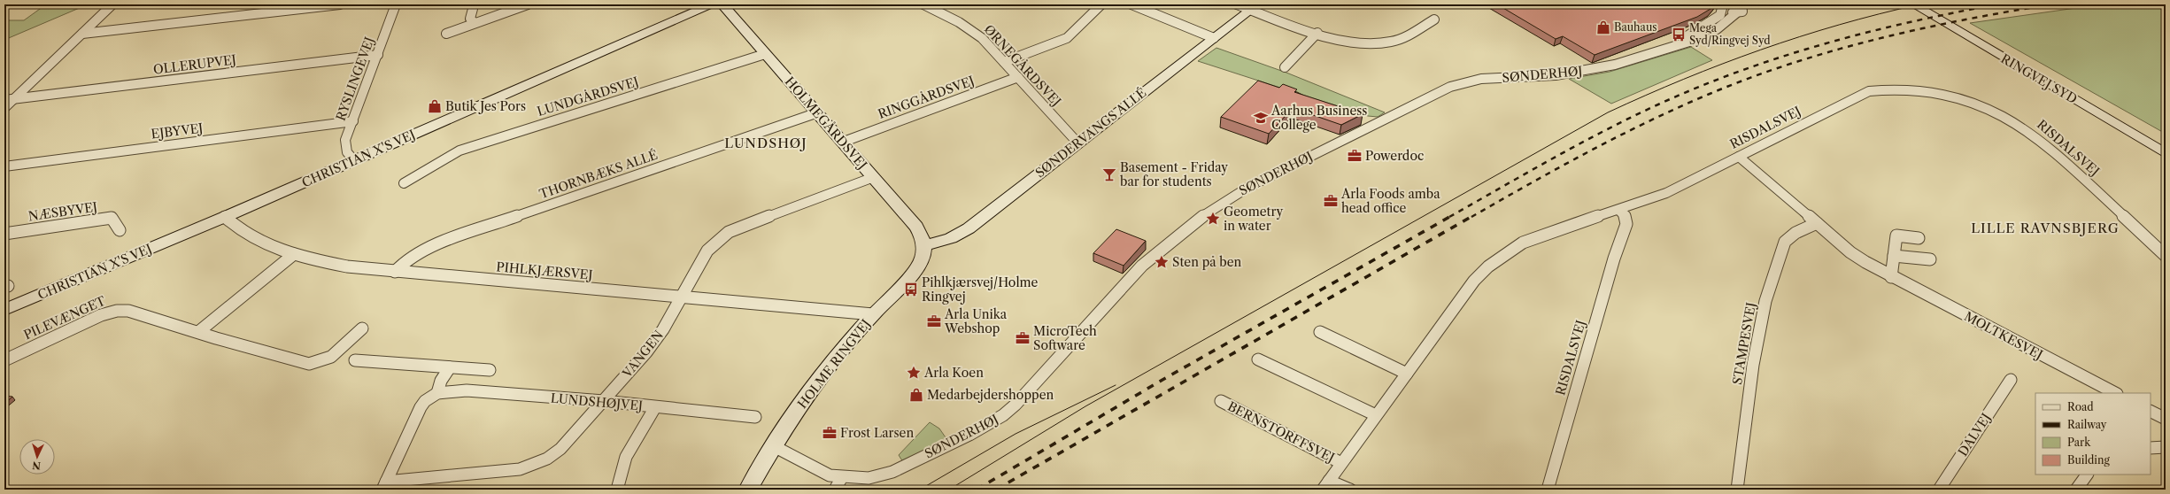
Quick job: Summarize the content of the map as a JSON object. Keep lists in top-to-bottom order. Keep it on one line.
{"streets":{"street":["OLLERUPVEJ","ØRNEGÅRDSVEJ","SØNDERHØJ","RYSLINGEVEJ","RINGVEJ SYD","LUNDGÅRDSVEJ","RINGGÅRDSVEJ","HOLMEGÅRDSVEJ","RISDALSVEJ","EJBYVEJ","SØNDERVANGS ALLÉ","CHRISTIAN X'S VEJ","THORNBÆKS ALLÉ","NÆSBYVEJ","PIHLKJÆRSVEJ","PILEVÆNGET","MOLTKESVEJ","STAMPESVEJ","VANGEN","HOLME RINGVEJ","LUNDSHØJVEJ","BERNSTORFFSVEJ","DALVEJ"]},"crossings":[["OLLERUPVEJ","RYSLINGEVEJ"],["ØRNEGÅRDSVEJ","RINGGÅRDSVEJ"],["ØRNEGÅRDSVEJ","SØNDERVANGS ALLÉ"],["SØNDERHØJ","HOLME RINGVEJ"],["RYSLINGEVEJ","EJBYVEJ"],["RYSLINGEVEJ","CHRISTIAN X'S VEJ"],["LUNDGÅRDSVEJ","HOLMEGÅRDSVEJ"],["RINGGÅRDSVEJ","HOLMEGÅRDSVEJ"],["HOLMEGÅRDSVEJ","SØNDERVANGS ALLÉ"],["HOLMEGÅRDSVEJ","THORNBÆKS ALLÉ"],["HOLMEGÅRDSVEJ","VANGEN"],["HOLMEGÅRDSVEJ","HOLME RINGVEJ"],["RISDALSVEJ","MOLTKESVEJ"],["RISDALSVEJ","BERNSTORFFSVEJ"],["SØNDERVANGS ALLÉ","HOLME RINGVEJ"],["CHRISTIAN X'S VEJ","PIHLKJÆRSVEJ"],["THORNBÆKS ALLÉ","PIHLKJÆRSVEJ"],["PIHLKJÆRSVEJ","VANGEN"],["PIHLKJÆRSVEJ","HOLME RINGVEJ"],["MOLTKESVEJ","STAMPESVEJ"],["VANGEN","LUNDSHØJVEJ"]],"districts":["LUNDSHØJ","LILLE RAVNSBJERG"],"places":{"shop":["Bauhaus","Butik Jes Pors","Medarbejdershoppen"],"bus stop":["Mega Syd/Ringvej Syd","Pihlkjærsvej/Holme Ringvej"],"school or university":["Aarhus Business College"],"office":["Powerdoc","Arla Foods amba head office","Arla Unika Webshop","MicroTech Software","Frost Larsen"],"bar":["Basement - Friday bar for students"],"place":["Geometry in water","Sten på ben","Arla Koen"]},"legend":["Road","Railway","Park","Building"],"north":"bottom"}
